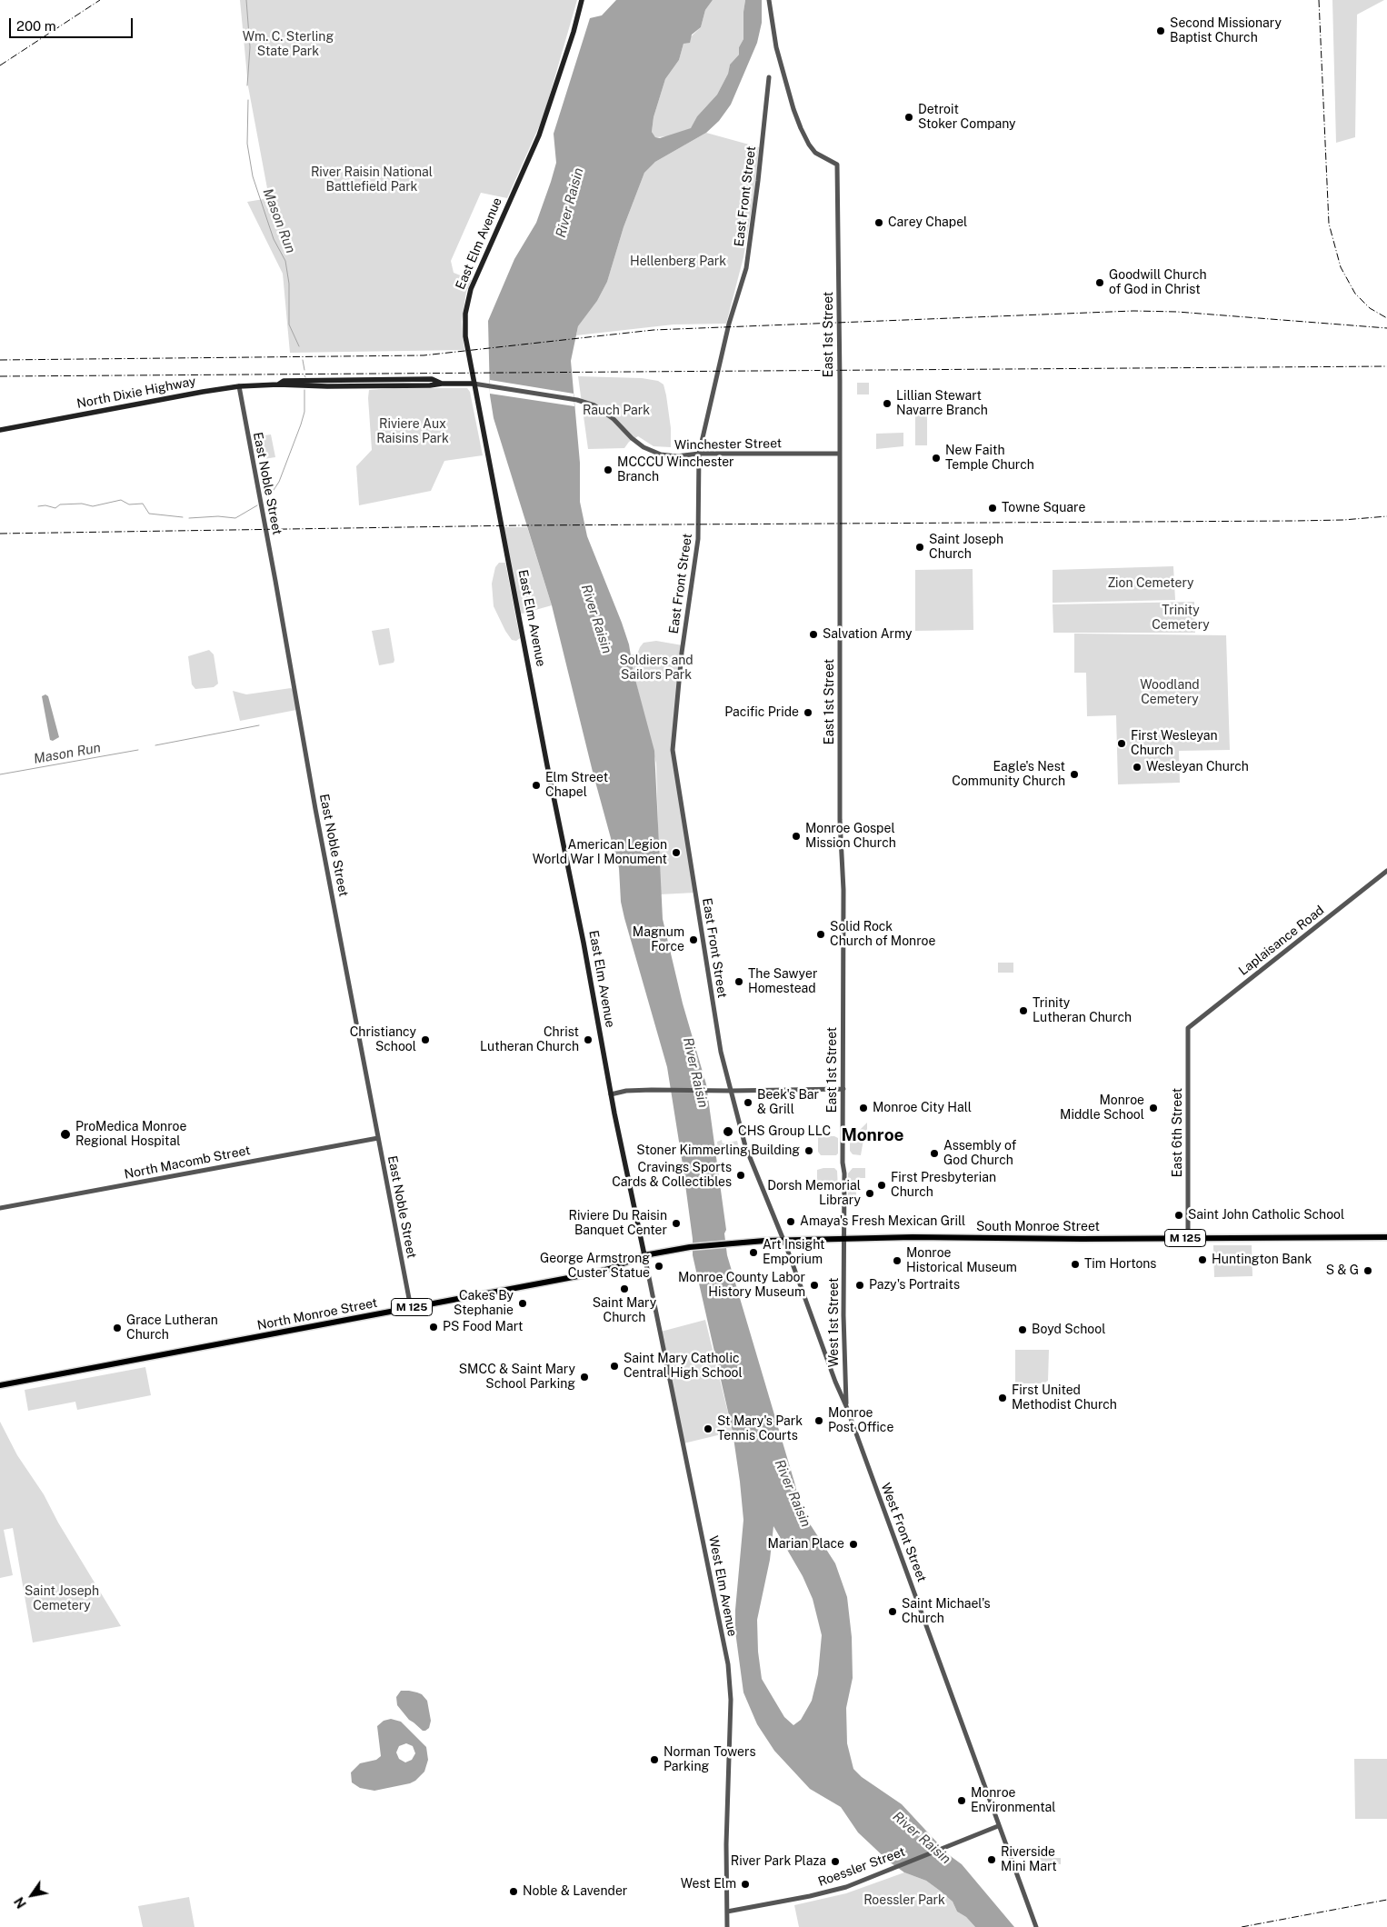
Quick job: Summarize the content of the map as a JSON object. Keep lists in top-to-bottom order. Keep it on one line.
{"streets":{"main road":["East Elm Avenue","North Dixie Highway","South Monroe Street","M 125","North Monroe Street"],"street":["East Front Street","East 1st Street","Winchester Street","East Noble Street","Laplaisance Road","East 6th Street","North Macomb Street","West 1st Street","West Front Street","West Elm Avenue","Roessler Street"]},"crossings":[["East Front Street","Winchester Street"],["East Front Street","South Monroe Street"],["East Front Street","West Front Street"],["East Elm Avenue","North Dixie Highway"],["East Elm Avenue","Winchester Street"],["East Elm Avenue","North Monroe Street"],["East Elm Avenue","West Elm Avenue"],["East 1st Street","Winchester Street"],["East 1st Street","South Monroe Street"],["East 1st Street","West 1st Street"],["North Dixie Highway","Winchester Street"],["North Dixie Highway","East Noble Street"],["East Noble Street","North Macomb Street"],["East Noble Street","North Monroe Street"],["Laplaisance Road","East 6th Street"],["East 6th Street","South Monroe Street"],["South Monroe Street","North Monroe Street"],["South Monroe Street","West 1st Street"],["North Monroe Street","West Elm Avenue"],["West 1st Street","West Front Street"],["West Front Street","Roessler Street"],["West Elm Avenue","Roessler Street"]],"districts":["Monroe"],"water":["River Raisin","Mason Run"],"parks":["Wm. C. Sterling State Park","River Raisin National Battlefield Park","Hellenberg Park","Rauch Park","Riviere Aux Raisins Park","Zion Cemetery","Trinity Cemetery","Soldiers and Sailors Park","Woodland Cemetery","Saint Joseph Cemetery","Roessler Park"],"places":["Second Missionary Baptist Church","Detroit Stoker Company","Carey Chapel","Goodwill Church of God in Christ","Lillian Stewart Navarre Branch","New Faith Temple Church","MCCCU Winchester Branch","Towne Square","Saint Joseph Church","Salvation Army","Pacific Pride","First Wesleyan Church","Wesleyan Church","Eagle's Nest Community Church","Elm Street Chapel","Monroe Gospel Mission Church","American Legion World War I Monument","Solid Rock Church of Monroe","Magnum Force","The Sawyer Homestead","Trinity Lutheran Church","Christiancy School","Christ Lutheran Church","Beek's Bar & Grill","Monroe City Hall","Monroe Middle School","CHS Group LLC","ProMedica Monroe Regional Hospital","Stoner Kimmerling Building","Assembly of God Church","Cravings Sports Cards & Collectibles","First Presbyterian Church","Dorsh Memorial Library","Saint John Catholic School","Amaya's Fresh Mexican Grill","Riviere Du Raisin Banquet Center","Art Insight Emporium","Huntington Bank","Monroe Historical Museum","Tim Hortons","George Armstrong Custer Statue","S & G","Monroe County Labor History Museum","Pazy's Portraits","Saint Mary Church","Cakes By Stephanie","PS Food Mart","Grace Lutheran Church","Boyd School","Saint Mary Catholic Central High School","SMCC & Saint Mary School Parking","First United Methodist Church","Monroe Post Office","St Mary's Park Tennis Courts","Marian Place","Saint Michael's Church","Norman Towers Parking","Monroe Environmental","Riverside Mini Mart","River Park Plaza","West Elm","Noble & Lavender"],"scale_bar":"200 m","north":"bottom left"}
